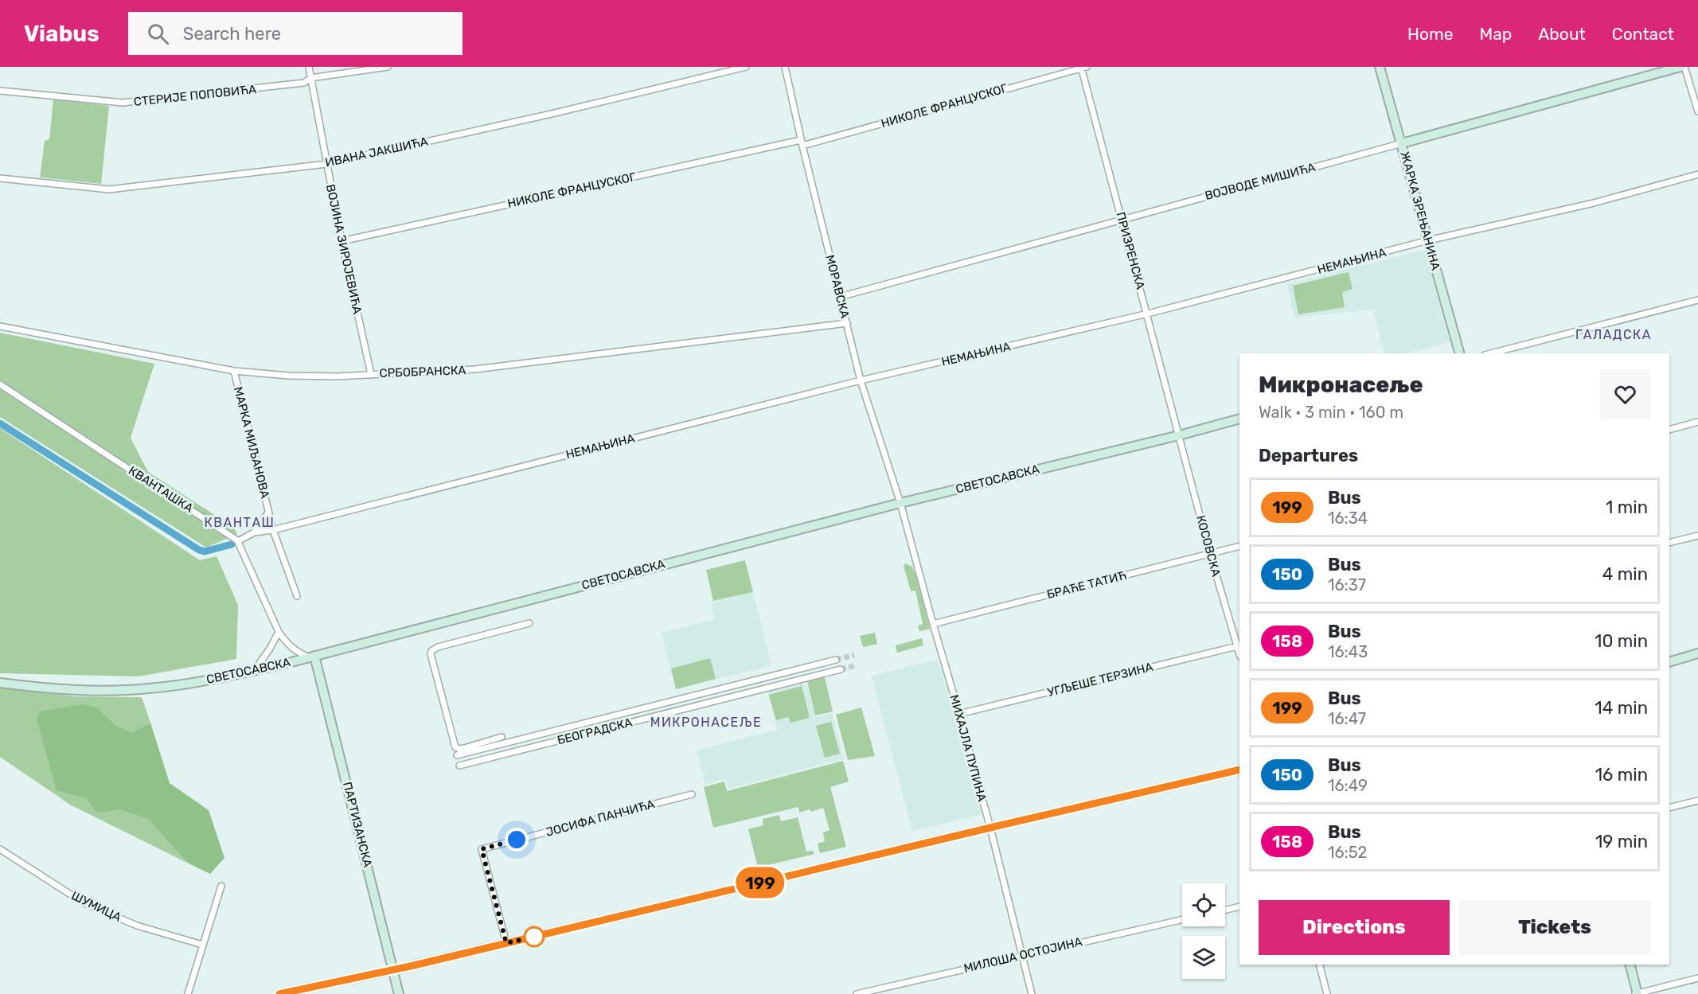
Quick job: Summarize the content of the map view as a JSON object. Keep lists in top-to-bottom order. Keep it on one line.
{"streets":{"street":["СТЕРИЈЕ ПОПОВИЋА","НИКОЛЕ ФРАНЦУСКОГ","ИВАНА ЈАКШИЋА","ВОЈВОДЕ МИШИЋА","ЖАРКА ЗРЕЊАНИНА","ВОЈИНА ЗИРОЈЕВИЋА","ПРИЗРЕНСКА","НЕМАЊИНА","МОРАВСКА","СРБОБРАНСКА","МАРКА МИЉАНОВА","СВЕТОСАВСКА","КВАНТАШКА","КОСОВСКА","БРАЋЕ ТАТИЋ","УГЉЕШЕ ТЕРЗИНА","БЕОГРАДСКА","МИХАЈЛА ПУПИНА","ЈОСИФА ПАНЧИЋА","ПАРТИЗАНСКА","ШУМИЦА","МИЛОША ОСТОЈИНА"]},"crossings":[["СТЕРИЈЕ ПОПОВИЋА","ВОЈИНА ЗИРОЈЕВИЋА"],["НИКОЛЕ ФРАНЦУСКОГ","ВОЈИНА ЗИРОЈЕВИЋА"],["НИКОЛЕ ФРАНЦУСКОГ","ПРИЗРЕНСКА"],["НИКОЛЕ ФРАНЦУСКОГ","МОРАВСКА"],["ИВАНА ЈАКШИЋА","ВОЈИНА ЗИРОЈЕВИЋА"],["ВОЈВОДЕ МИШИЋА","ЖАРКА ЗРЕЊАНИНА"],["ВОЈВОДЕ МИШИЋА","ПРИЗРЕНСКА"],["ВОЈВОДЕ МИШИЋА","МОРАВСКА"],["ЖАРКА ЗРЕЊАНИНА","НЕМАЊИНА"],["ВОЈИНА ЗИРОЈЕВИЋА","СРБОБРАНСКА"],["ПРИЗРЕНСКА","НЕМАЊИНА"],["ПРИЗРЕНСКА","СВЕТОСАВСКА"],["ПРИЗРЕНСКА","КОСОВСКА"],["НЕМАЊИНА","МОРАВСКА"],["НЕМАЊИНА","МАРКА МИЉАНОВА"],["НЕМАЊИНА","КВАНТАШКА"],["МОРАВСКА","СРБОБРАНСКА"],["МОРАВСКА","СВЕТОСАВСКА"],["МОРАВСКА","МИХАЈЛА ПУПИНА"],["СРБОБРАНСКА","МАРКА МИЉАНОВА"],["СВЕТОСАВСКА","КОСОВСКА"],["СВЕТОСАВСКА","МИХАЈЛА ПУПИНА"],["СВЕТОСАВСКА","ПАРТИЗАНСКА"],["КОСОВСКА","БРАЋЕ ТАТИЋ"],["КОСОВСКА","УГЉЕШЕ ТЕРЗИНА"],["БРАЋЕ ТАТИЋ","МИХАЈЛА ПУПИНА"],["УГЉЕШЕ ТЕРЗИНА","МИХАЈЛА ПУПИНА"],["МИХАЈЛА ПУПИНА","МИЛОША ОСТОЈИНА"]],"districts":["ГАЛАДСКА","КВАНТАШ","МИКРОНАСЕЉЕ"],"lines":["bus line 199"],"page":{"header":"Viabus","search":"Search here","nav":["Home","Map","About","Contact"],"on_map":"199","heading":[["Микронасеље","Walk · 3 min · 160 m"],"Departures"],"list":[{"mark":"199","name":"Bus","note":"16:34","value":"1 min"},{"mark":"150","name":"Bus","note":"16:37","value":"4 min"},{"mark":"158","name":"Bus","note":"16:43","value":"10 min"},{"mark":"199","name":"Bus","note":"16:47","value":"14 min"},{"mark":"150","name":"Bus","note":"16:49","value":"16 min"},{"mark":"158","name":"Bus","note":"16:52","value":"19 min"}],"buttons":["Directions","Tickets"]}}
